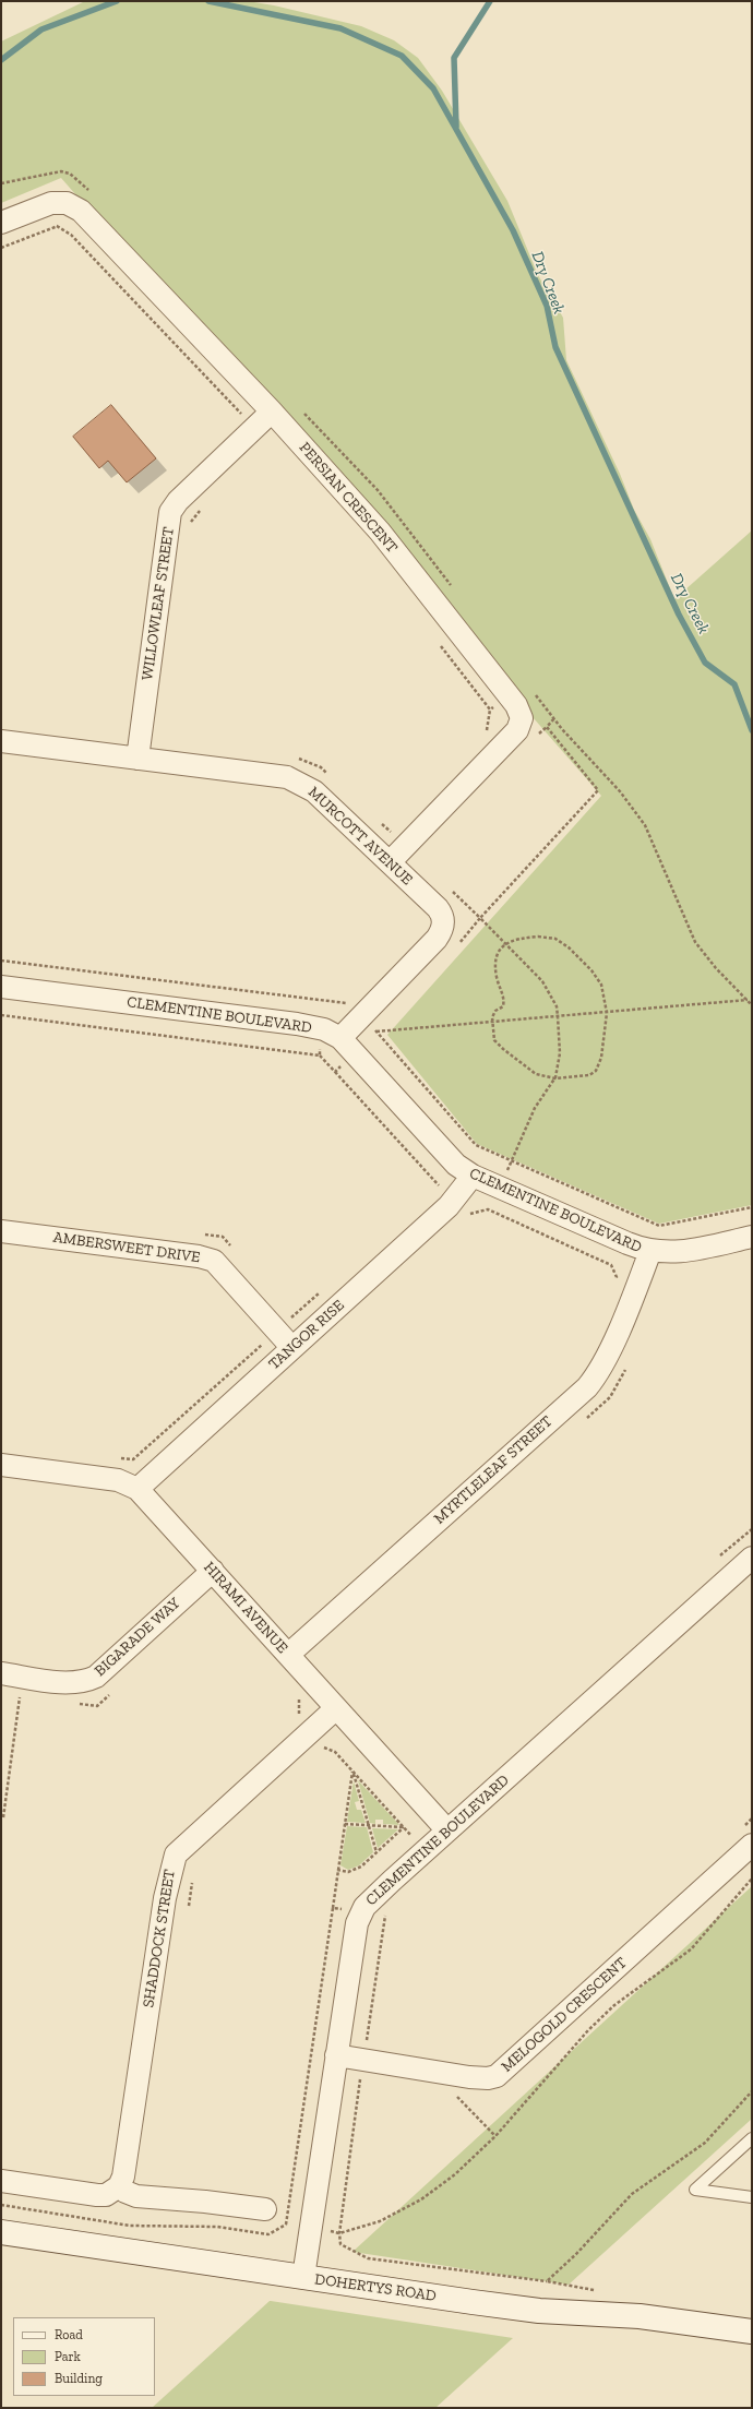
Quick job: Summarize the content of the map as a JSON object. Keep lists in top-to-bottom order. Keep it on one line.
{"streets":{"street":["PERSIAN CRESCENT","WILLOWLEAF STREET","MURCOTT AVENUE","CLEMENTINE BOULEVARD","AMBERSWEET DRIVE","TANGOR RISE","MYRTLELEAF STREET","HIRAMI AVENUE","BIGARADE WAY","SHADDOCK STREET","MELOGOLD CRESCENT","DOHERTYS ROAD"]},"crossings":[["PERSIAN CRESCENT","WILLOWLEAF STREET"],["PERSIAN CRESCENT","MURCOTT AVENUE"],["WILLOWLEAF STREET","MURCOTT AVENUE"],["MURCOTT AVENUE","CLEMENTINE BOULEVARD"],["CLEMENTINE BOULEVARD","TANGOR RISE"],["CLEMENTINE BOULEVARD","MYRTLELEAF STREET"],["CLEMENTINE BOULEVARD","HIRAMI AVENUE"],["CLEMENTINE BOULEVARD","MELOGOLD CRESCENT"],["CLEMENTINE BOULEVARD","DOHERTYS ROAD"],["AMBERSWEET DRIVE","TANGOR RISE"],["TANGOR RISE","HIRAMI AVENUE"],["MYRTLELEAF STREET","HIRAMI AVENUE"],["HIRAMI AVENUE","BIGARADE WAY"],["HIRAMI AVENUE","SHADDOCK STREET"]],"water":["Dry Creek"],"legend":["Road","Park","Building"]}
